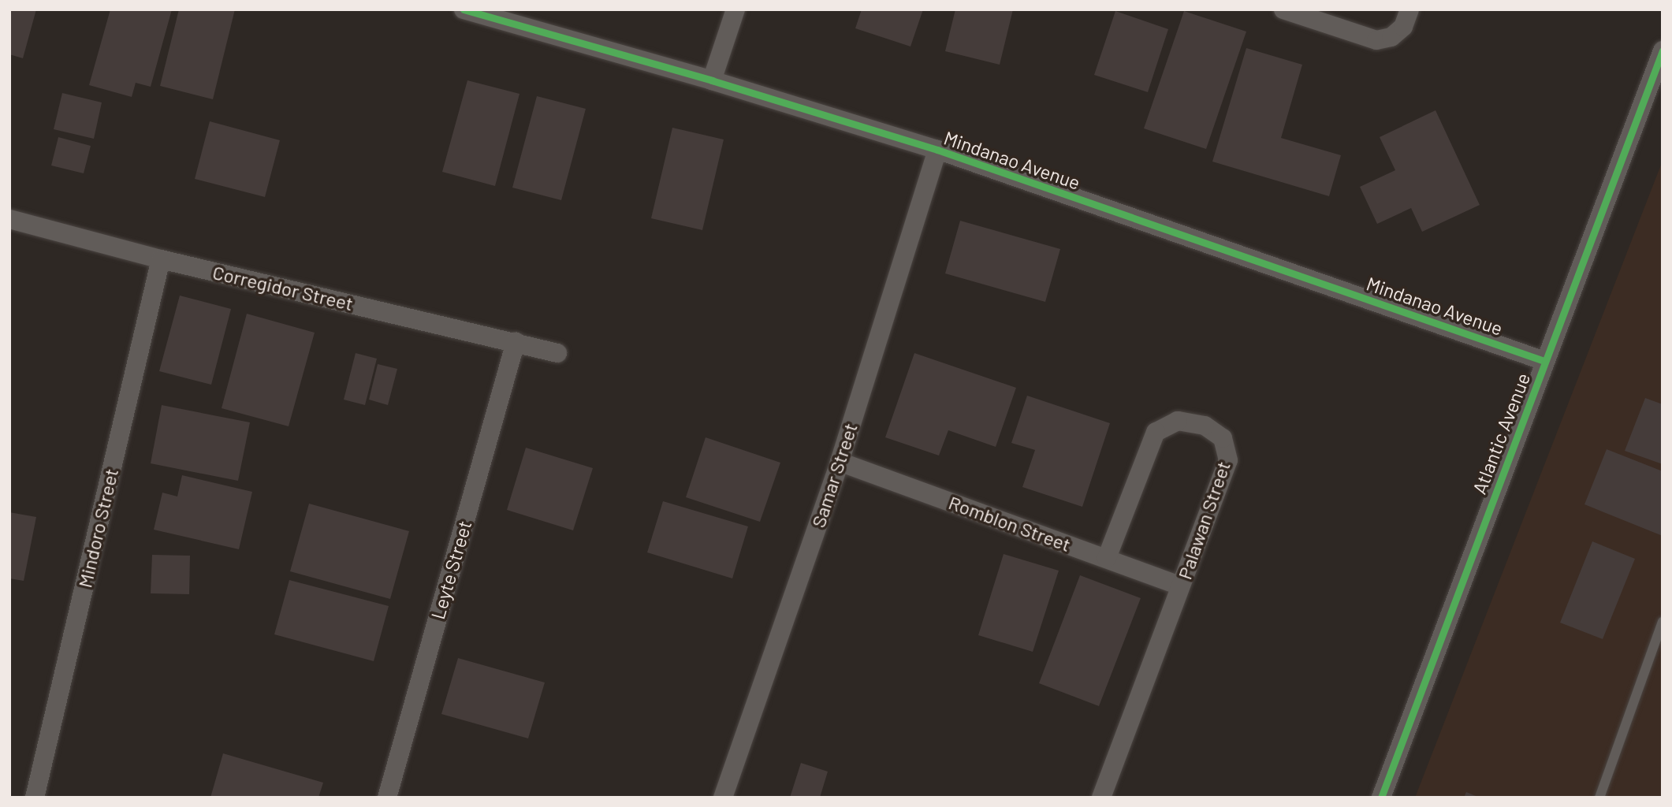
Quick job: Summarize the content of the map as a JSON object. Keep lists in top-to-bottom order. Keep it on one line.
{"streets":{"street":["Mindanao Avenue","Corregidor Street","Atlantic Avenue","Samar Street","Palawan Street","Romblon Street","Mindoro Street","Leyte Street"]},"crossings":[["Mindanao Avenue","Atlantic Avenue"],["Mindanao Avenue","Samar Street"],["Corregidor Street","Mindoro Street"],["Corregidor Street","Leyte Street"],["Samar Street","Romblon Street"],["Palawan Street","Romblon Street"]]}
